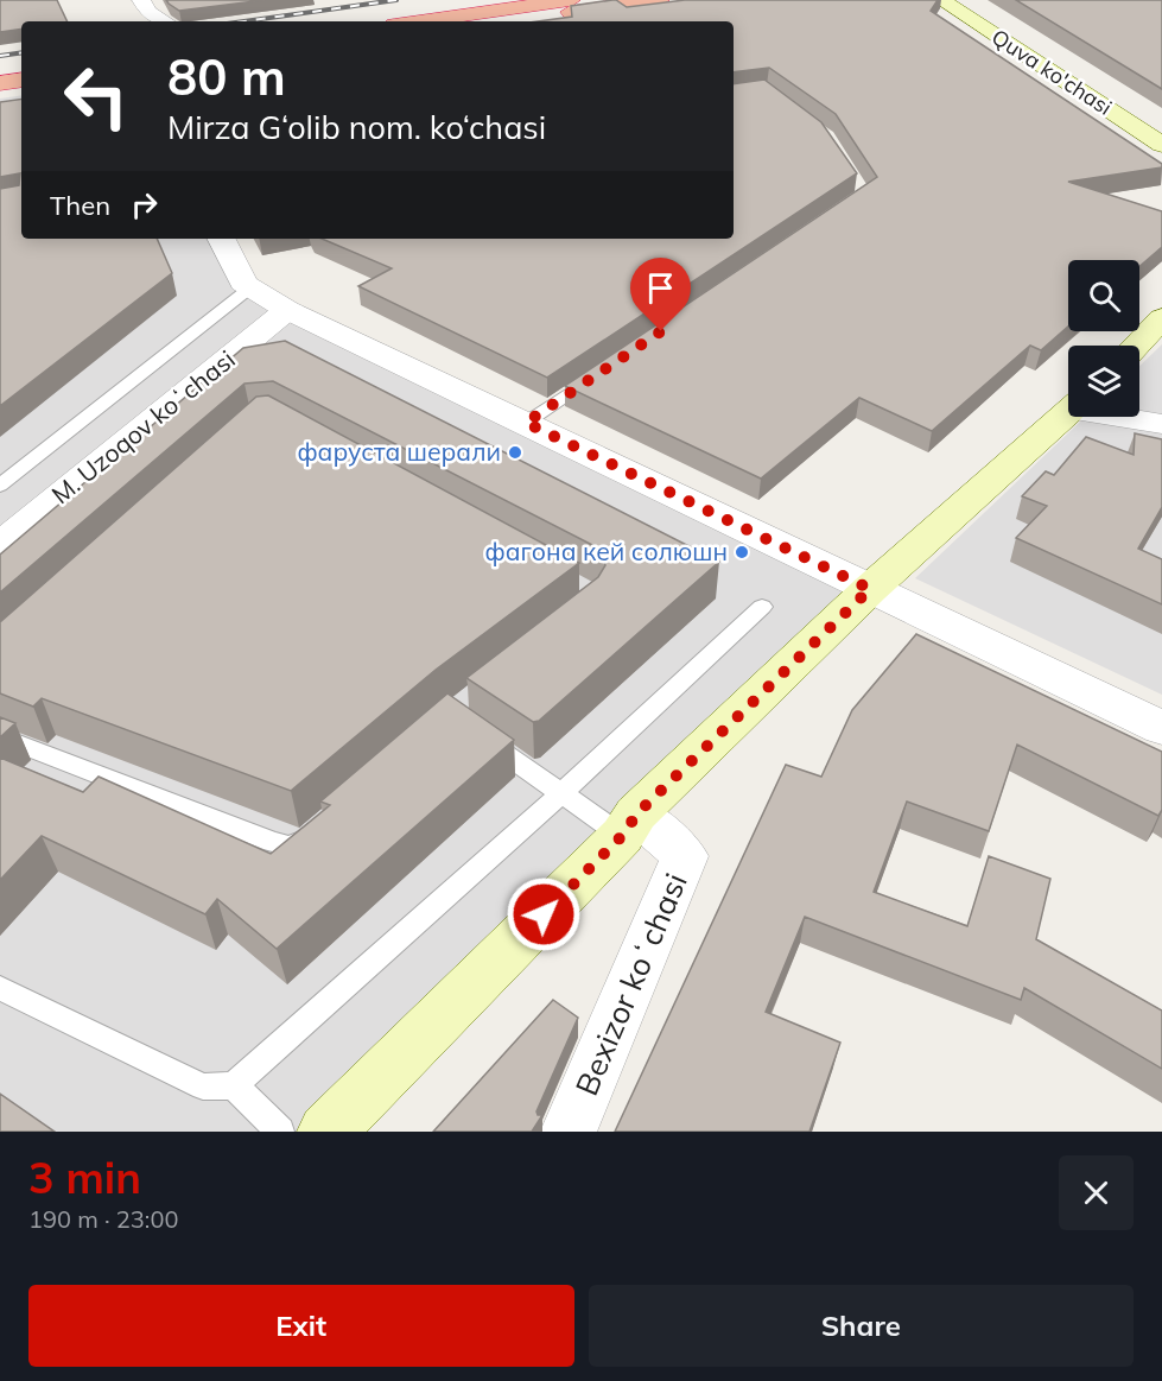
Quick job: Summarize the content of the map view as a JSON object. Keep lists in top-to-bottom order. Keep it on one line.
{"streets":{"main road":["Quva ko'chasi"],"street":["M. Uzoqov koʻchasi","Bexizor koʻchasi"]},"places":["фаруста шерали","фагона кей солюшн"],"page":{"turn":["80 m","Mirza G‘olib nom. ko‘chasi"],"then":"Then","heading":["3 min","190 m · 23:00"],"buttons":["Exit","Share"]}}
